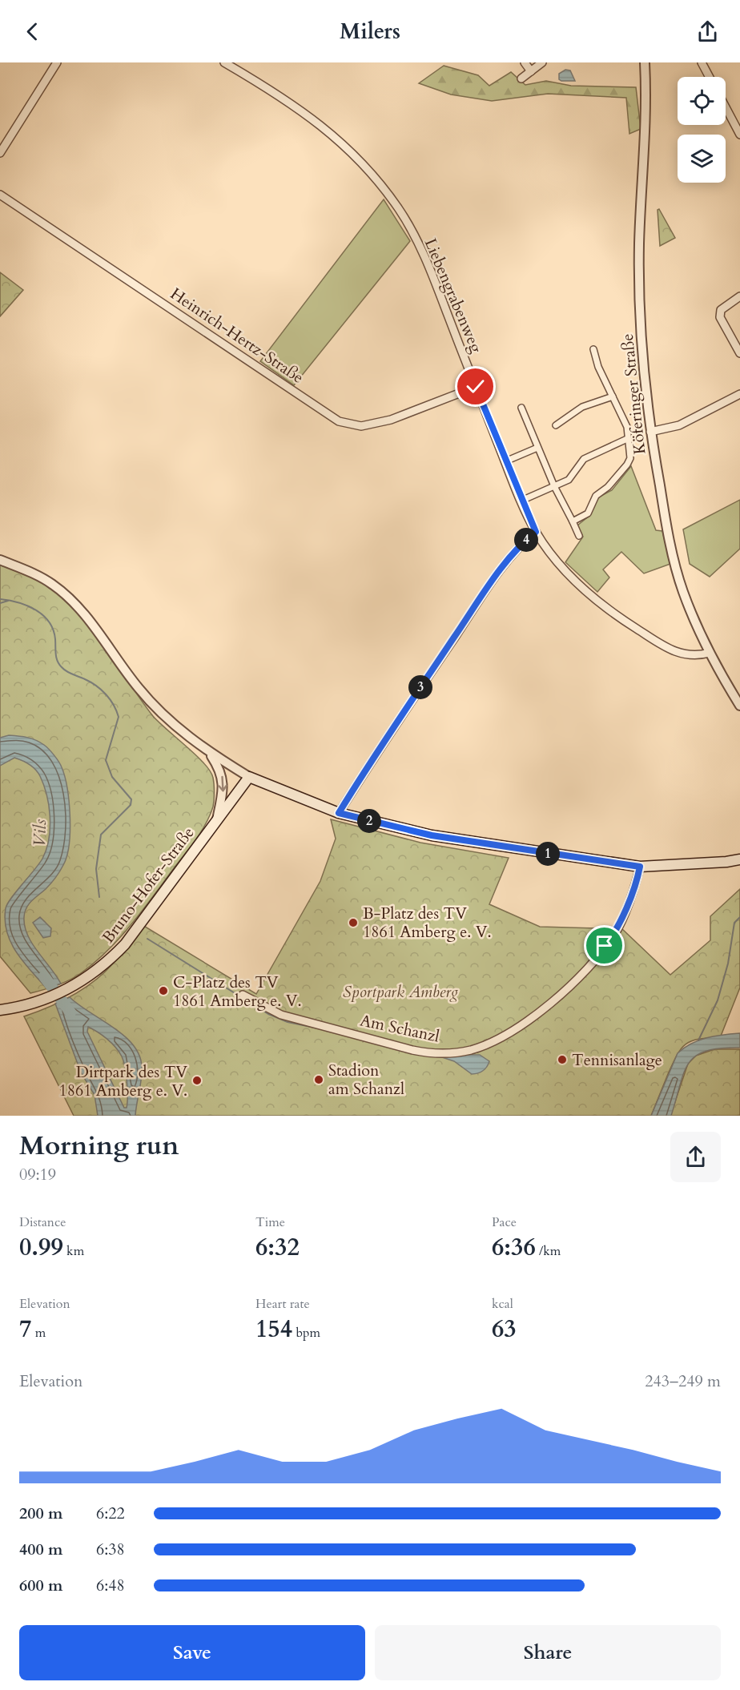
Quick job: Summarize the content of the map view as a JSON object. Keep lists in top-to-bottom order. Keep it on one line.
{"streets":{"main road":["Bruno-Hofer-Straße"],"street":["Liebengrabenweg","Heinrich-Hertz-Straße","Köferinger Straße","Am Schanzl"]},"crossings":[["Liebengrabenweg","Heinrich-Hertz-Straße"],["Liebengrabenweg","Köferinger Straße"]],"water":["Vils"],"parks":["Sportpark Amberg"],"places":["B-Platz des TV 1861 Amberg e. V.","C-Platz des TV 1861 Amberg e. V.","Tennisanlage","Stadion am Schanzl","Dirtpark des TV 1861 Amberg e. V."],"page":{"header":"Milers","pins":["4","3","2","1"],"heading":["Morning run","09:19"],"stats":[["Distance","0.99 km"],["Time","6:32"],["Pace","6:36 /km"],["Elevation","7 m"],["Heart rate","154 bpm"],["kcal","63"]],"chart":["Elevation","243–249 m"],"list":[{"name":"200 m","note":"6:22"},{"name":"400 m","note":"6:38"},{"name":"600 m","note":"6:48"}],"buttons":["Save","Share"]}}
